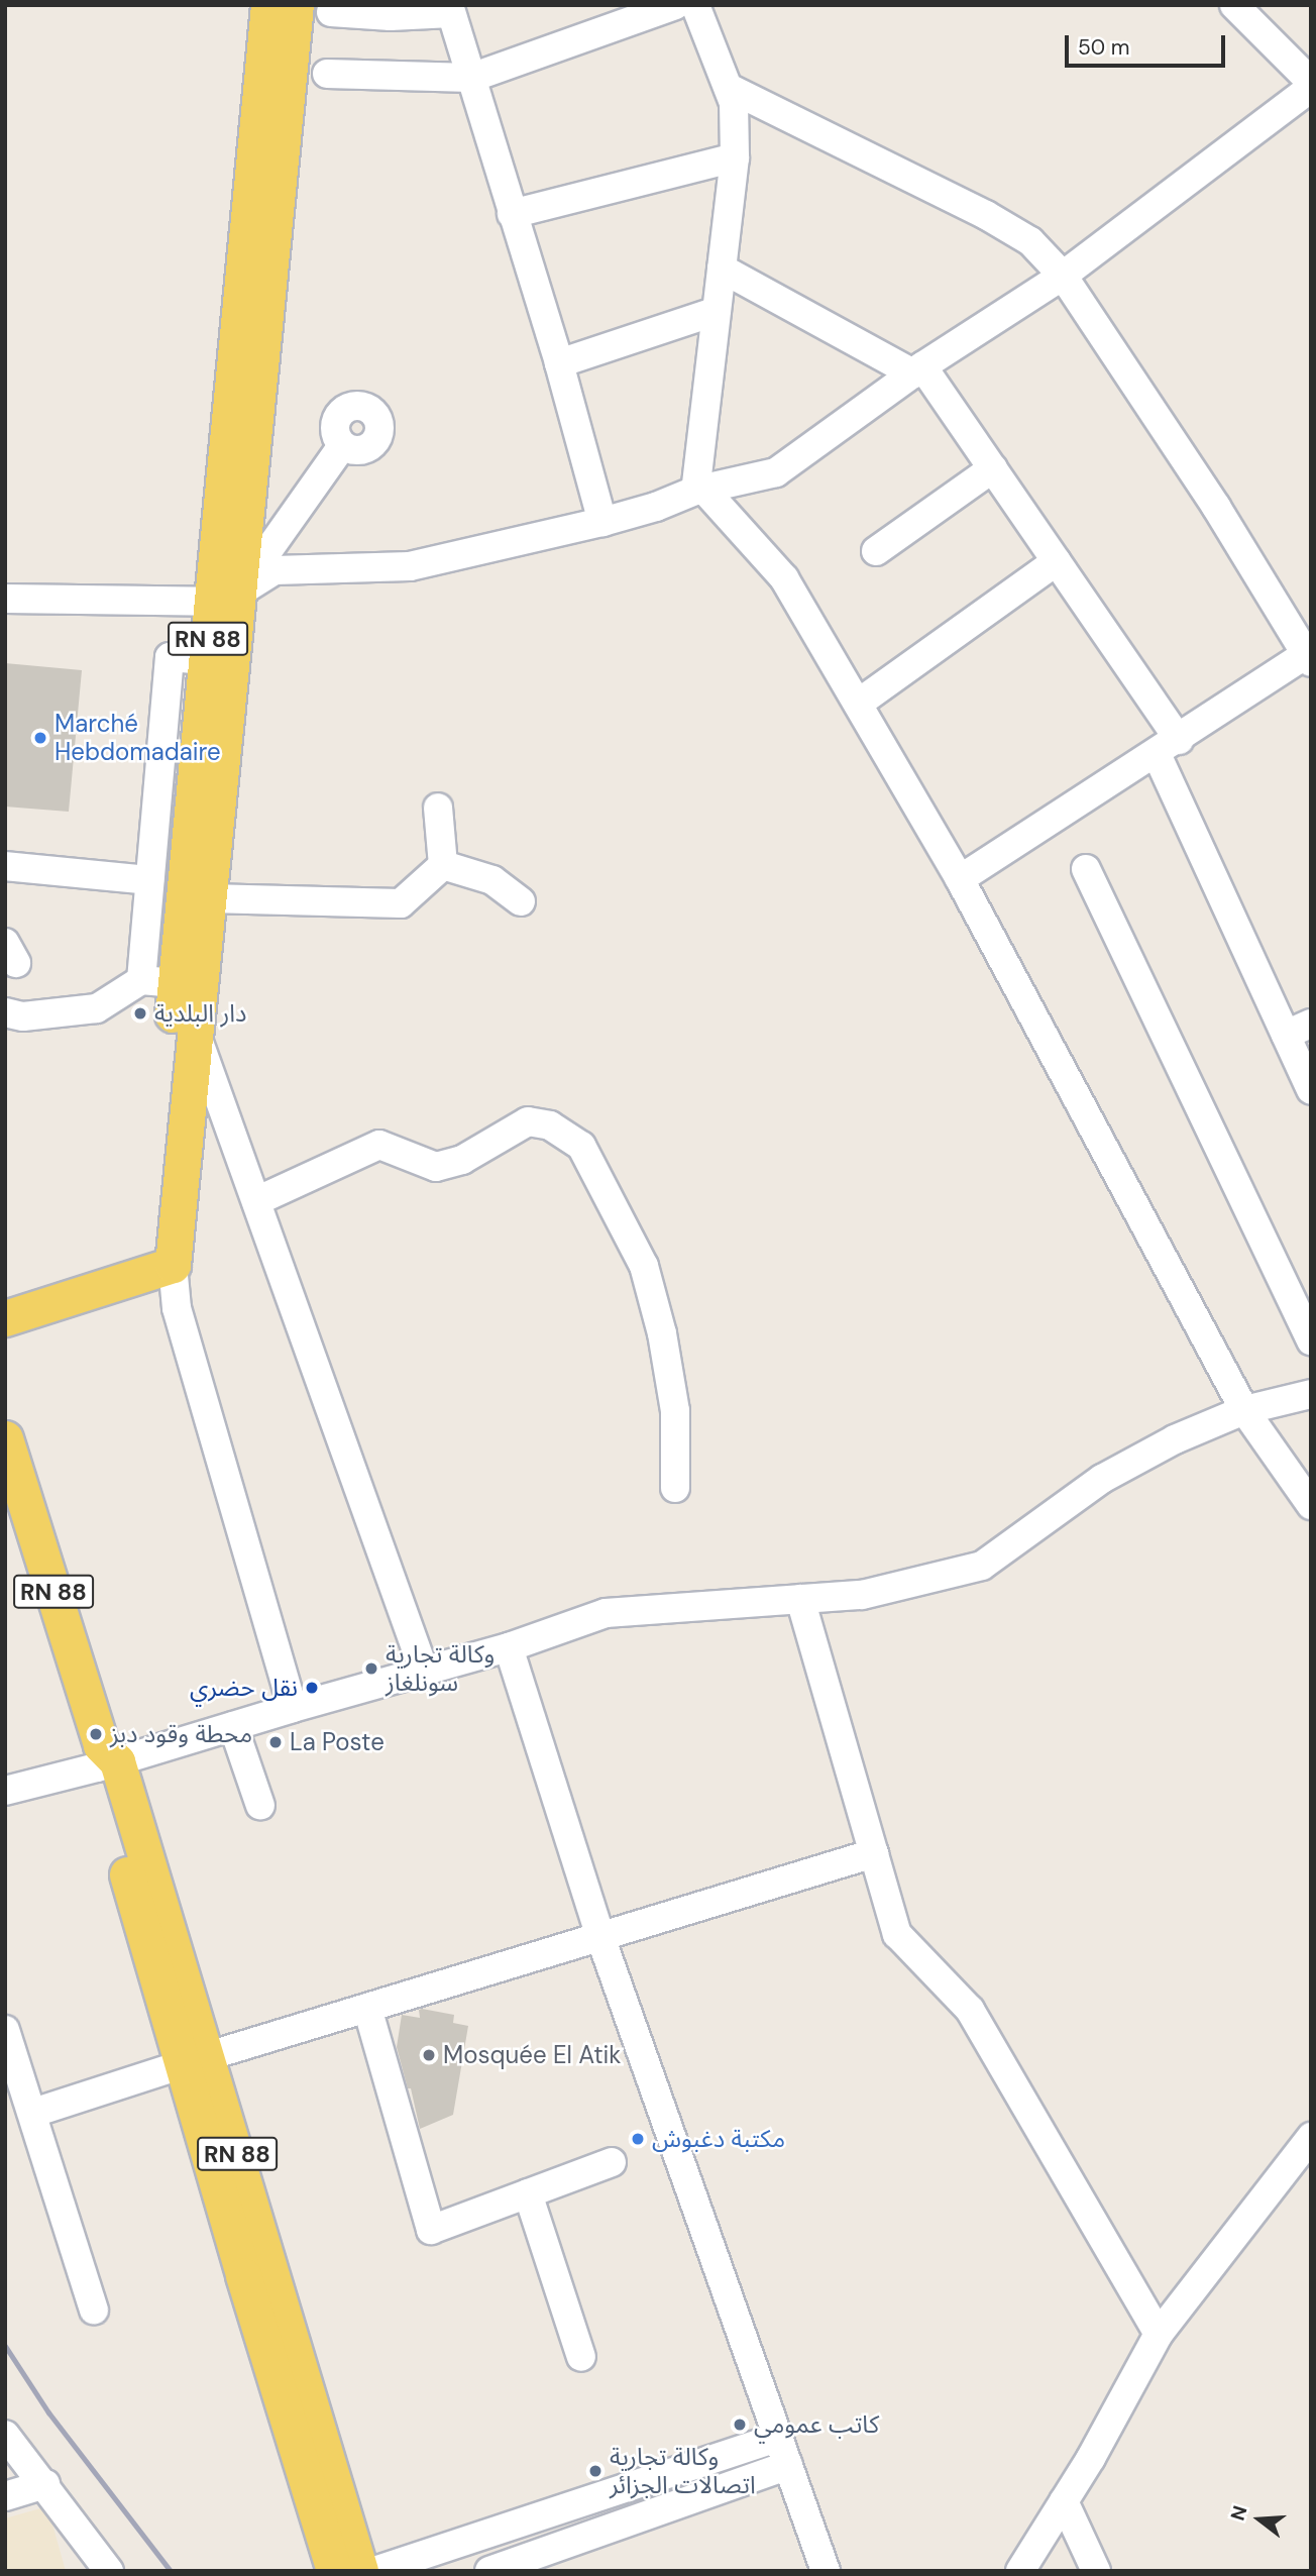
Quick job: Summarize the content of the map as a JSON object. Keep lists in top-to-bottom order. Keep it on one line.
{"streets":{"main road":["RN 88"]},"places":["Marché Hebdomadaire","دار البلدية","وكالة تجارية سونلغاز","نقل حضري","محطة وقود دبز","La Poste","Mosquée El Atik","مكتبة دغبوش","كاتب عمومي","وكالة تجارية اتصالات الجزائر"],"scale_bar":"50 m","north":"left"}
